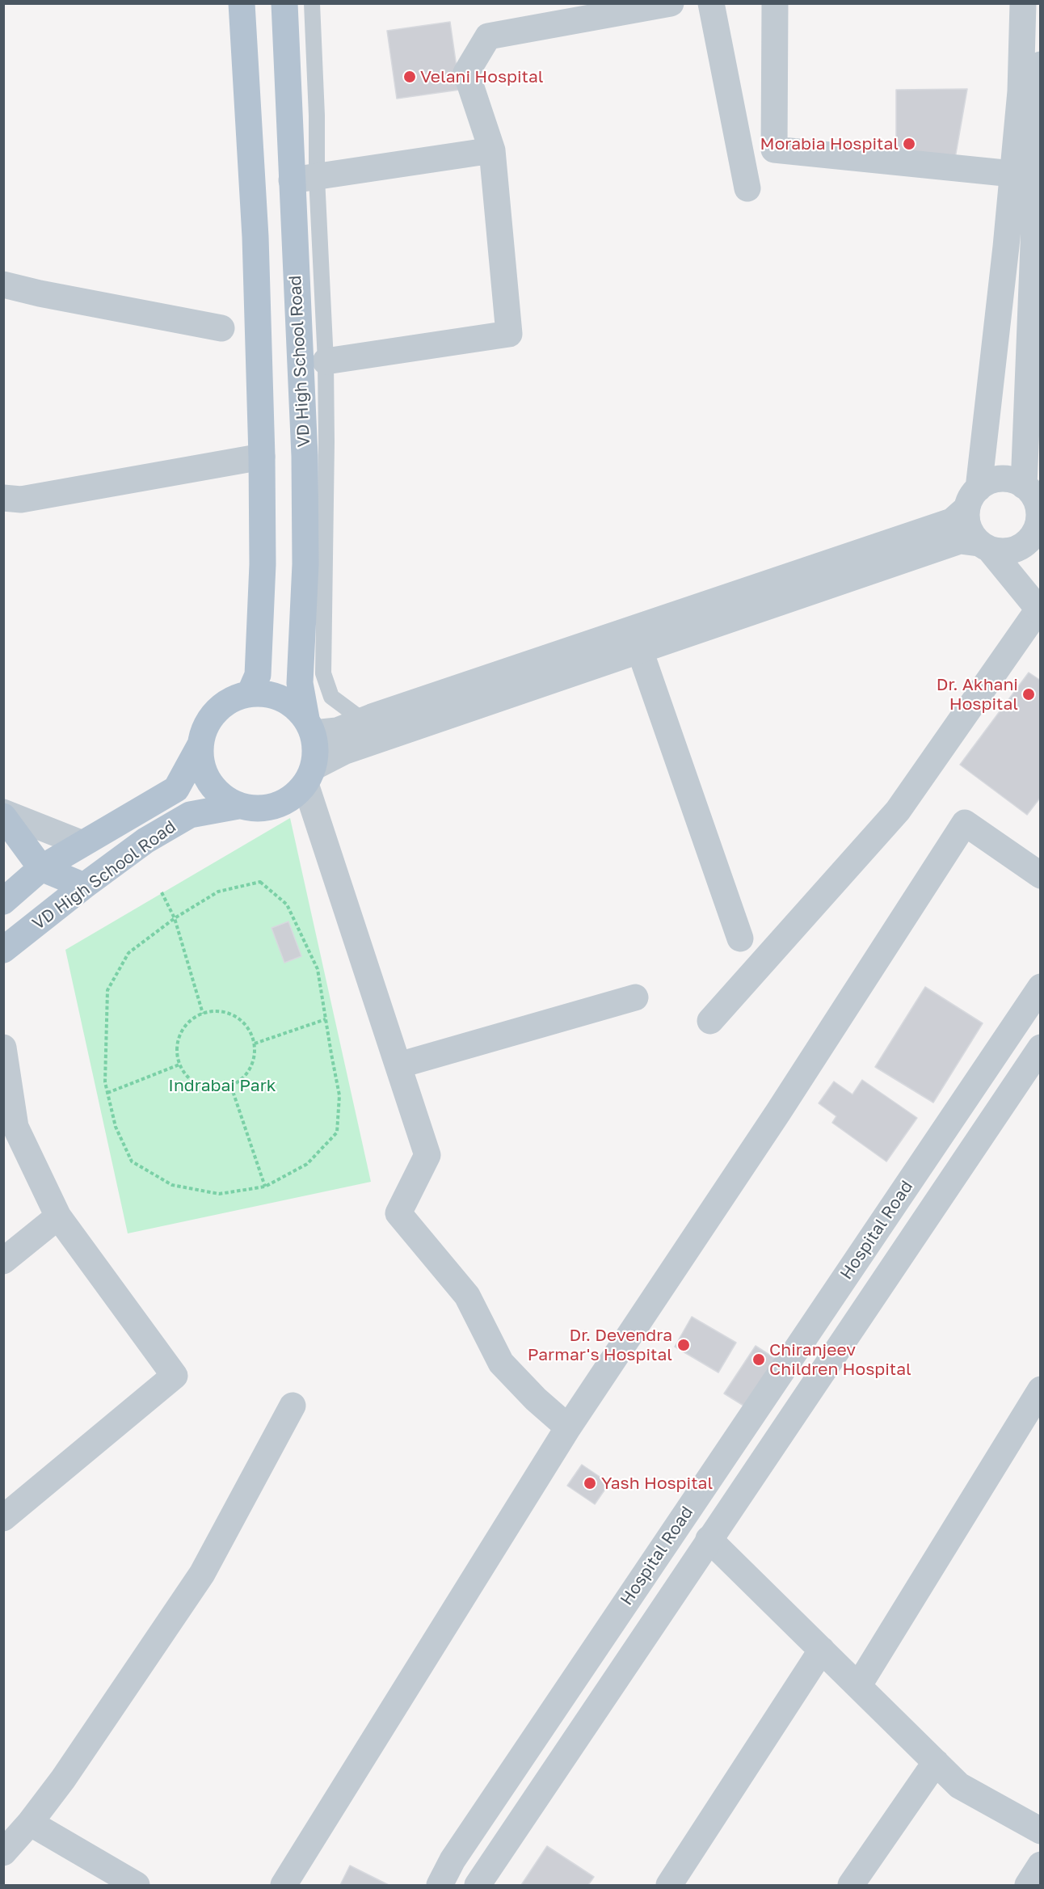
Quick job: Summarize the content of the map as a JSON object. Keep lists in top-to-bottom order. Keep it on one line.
{"streets":{"main road":["VD High School Road"],"street":["Hospital Road"]},"parks":["Indrabai Park"],"places":["Velani Hospital","Morabia Hospital","Dr. Akhani Hospital","Dr. Devendra Parmar's Hospital","Chiranjeev Children Hospital","Yash Hospital"]}
